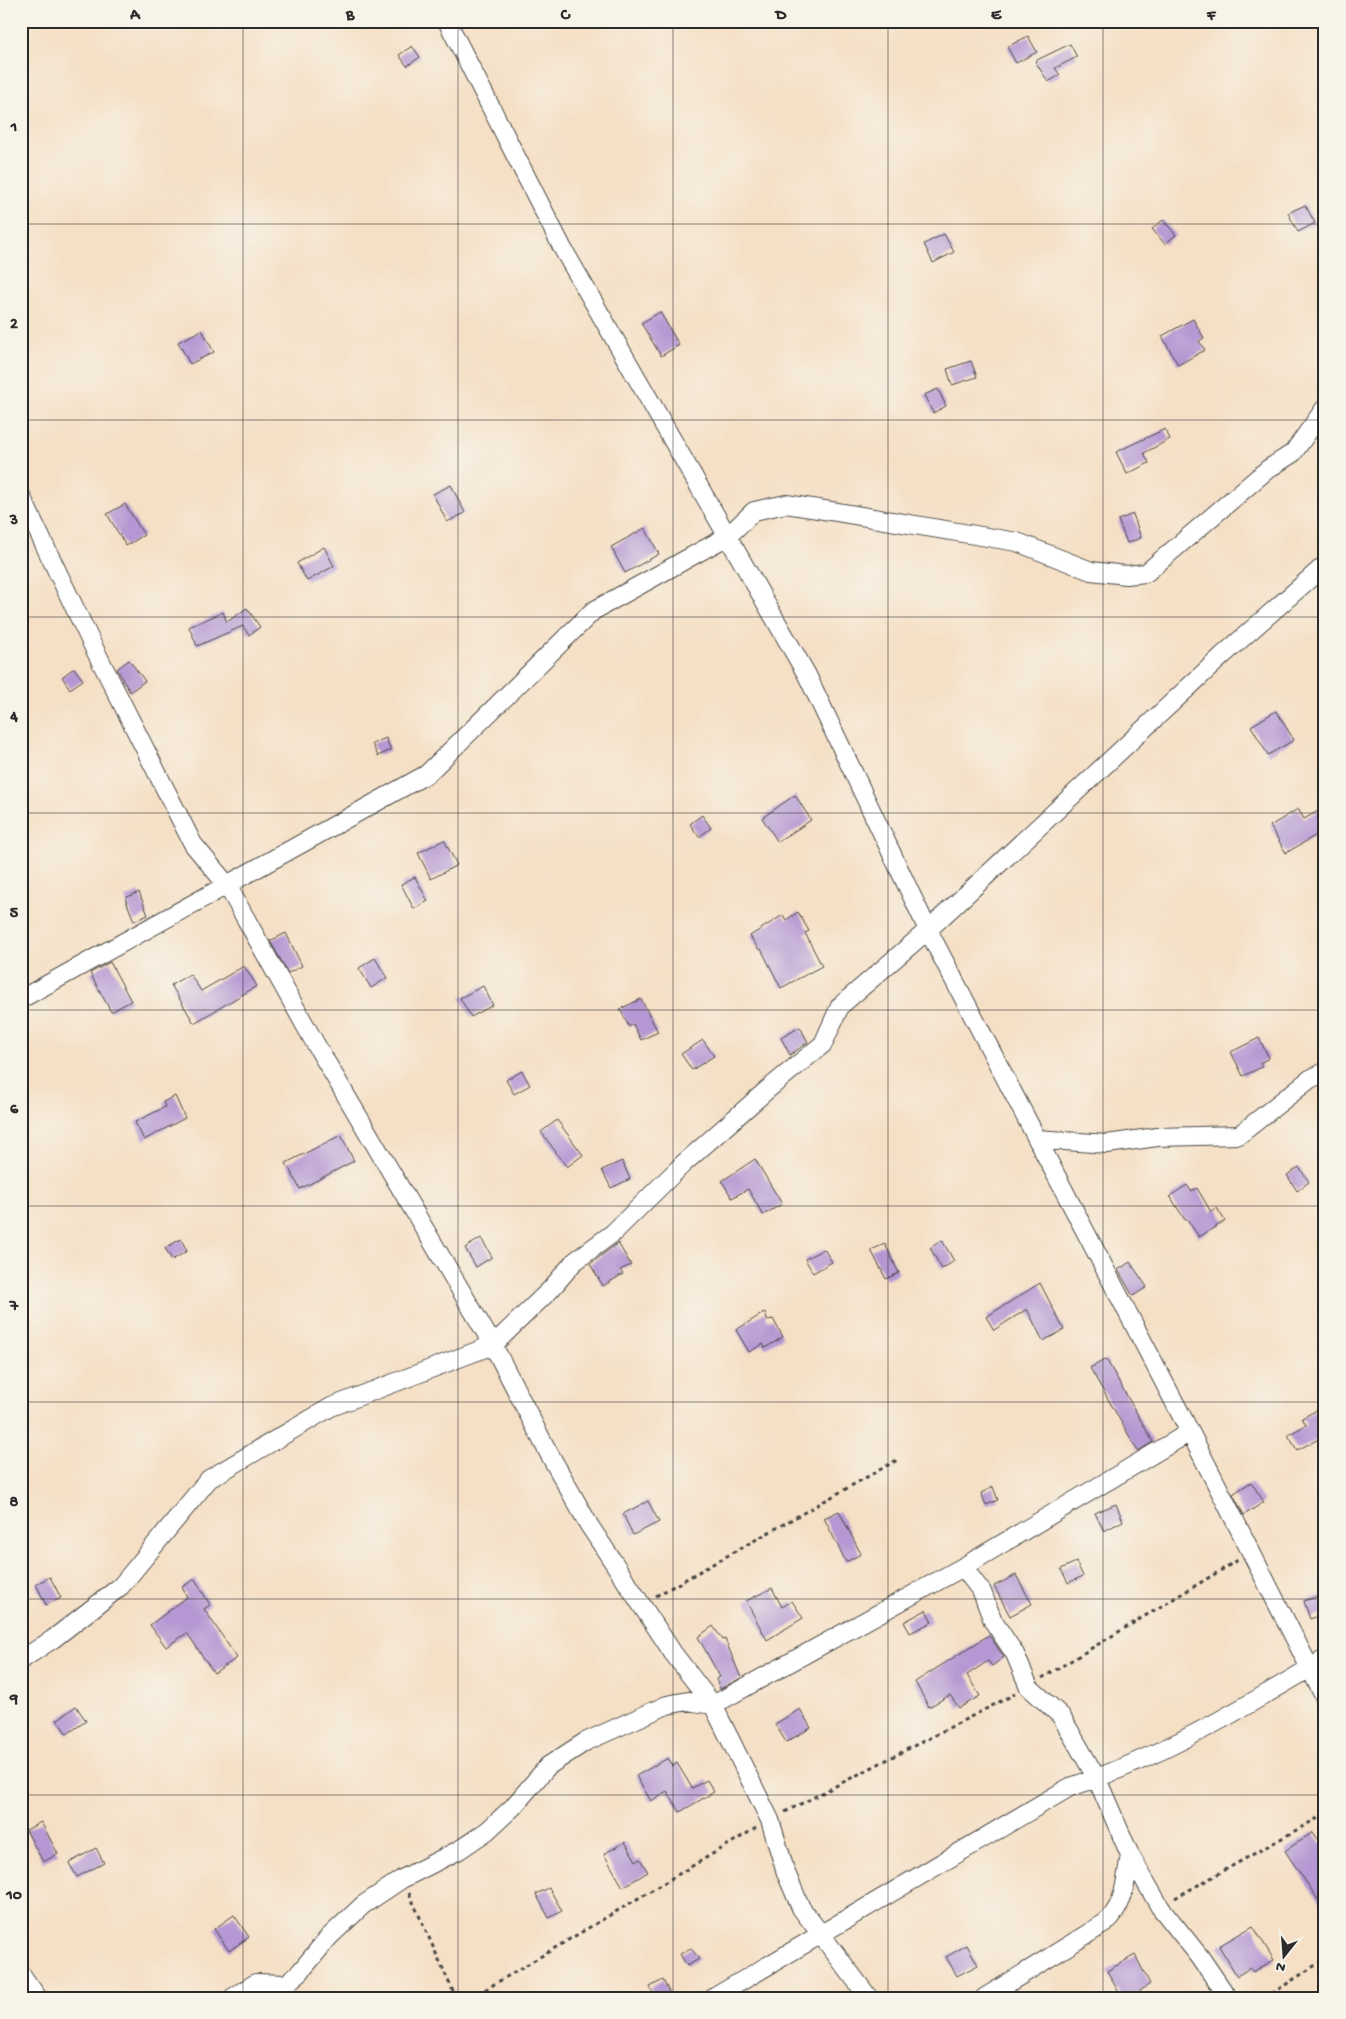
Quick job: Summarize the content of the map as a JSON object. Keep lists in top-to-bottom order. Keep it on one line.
{"north":"bottom","grid":{"columns":["A","B","C","D","E","F"],"rows":["1","2","3","4","5","6","7","8","9","10"]}}
